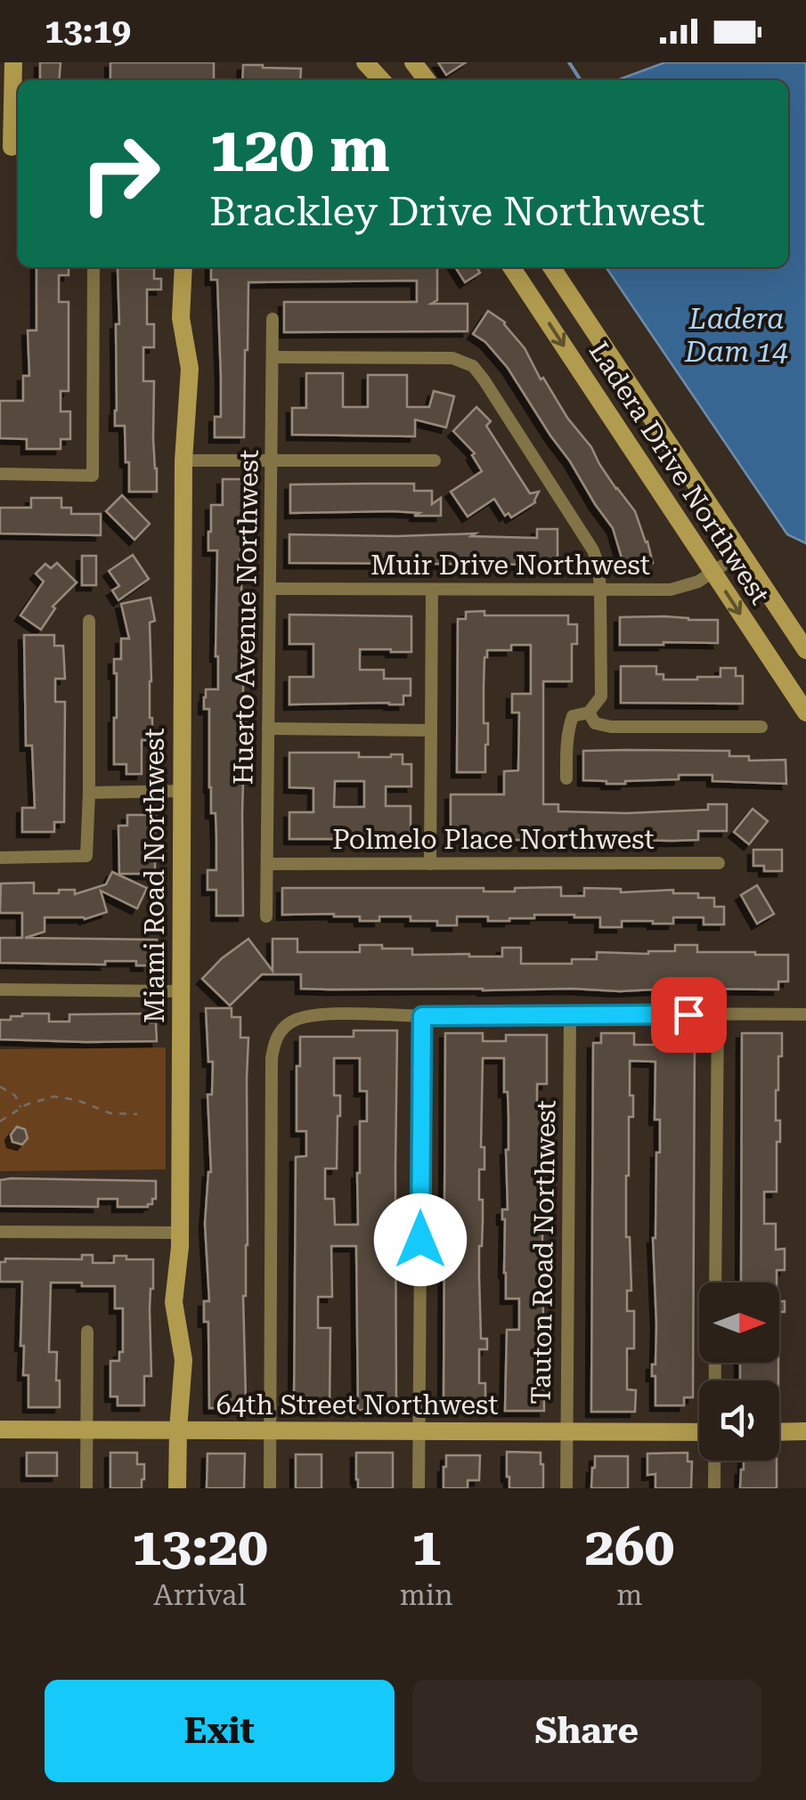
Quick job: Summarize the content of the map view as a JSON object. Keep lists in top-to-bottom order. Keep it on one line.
{"streets":{"street":["Ladera Drive Northwest","Muir Drive Northwest","Huerto Avenue Northwest","Polmelo Place Northwest","Miami Road Northwest","Tauton Road Northwest","64th Street Northwest"]},"crossings":[["Ladera Drive Northwest","Muir Drive Northwest"],["Muir Drive Northwest","Huerto Avenue Northwest"],["Huerto Avenue Northwest","Polmelo Place Northwest"],["Miami Road Northwest","64th Street Northwest"],["Tauton Road Northwest","64th Street Northwest"]],"water":["Ladera Dam 14"],"north":"right","page":{"status":"13:19","turn":["120 m","Brackley Drive Northwest"],"eta":["13:20","Arrival","1","min","260","m"],"buttons":["Exit","Share"]}}
